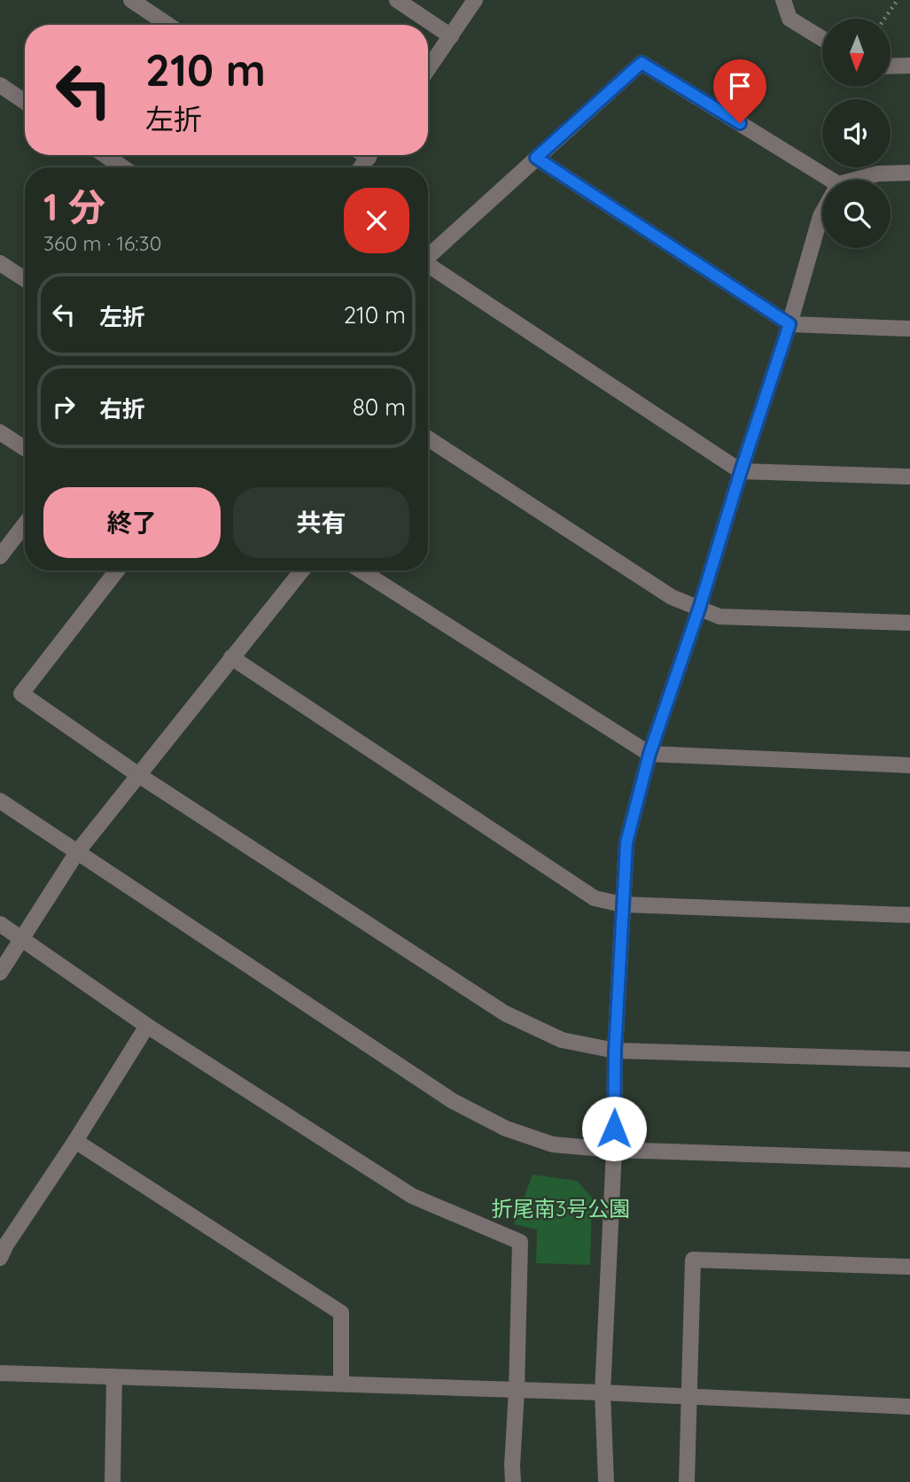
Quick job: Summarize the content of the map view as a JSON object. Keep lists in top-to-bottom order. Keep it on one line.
{"parks":["折尾南3号公園"],"north":"bottom","page":{"turn":["210 m","左折"],"heading":["1 分","360 m · 16:30"],"list":[{"name":"左折","value":"210 m"},{"name":"右折","value":"80 m"}],"buttons":["終了","共有"]}}
